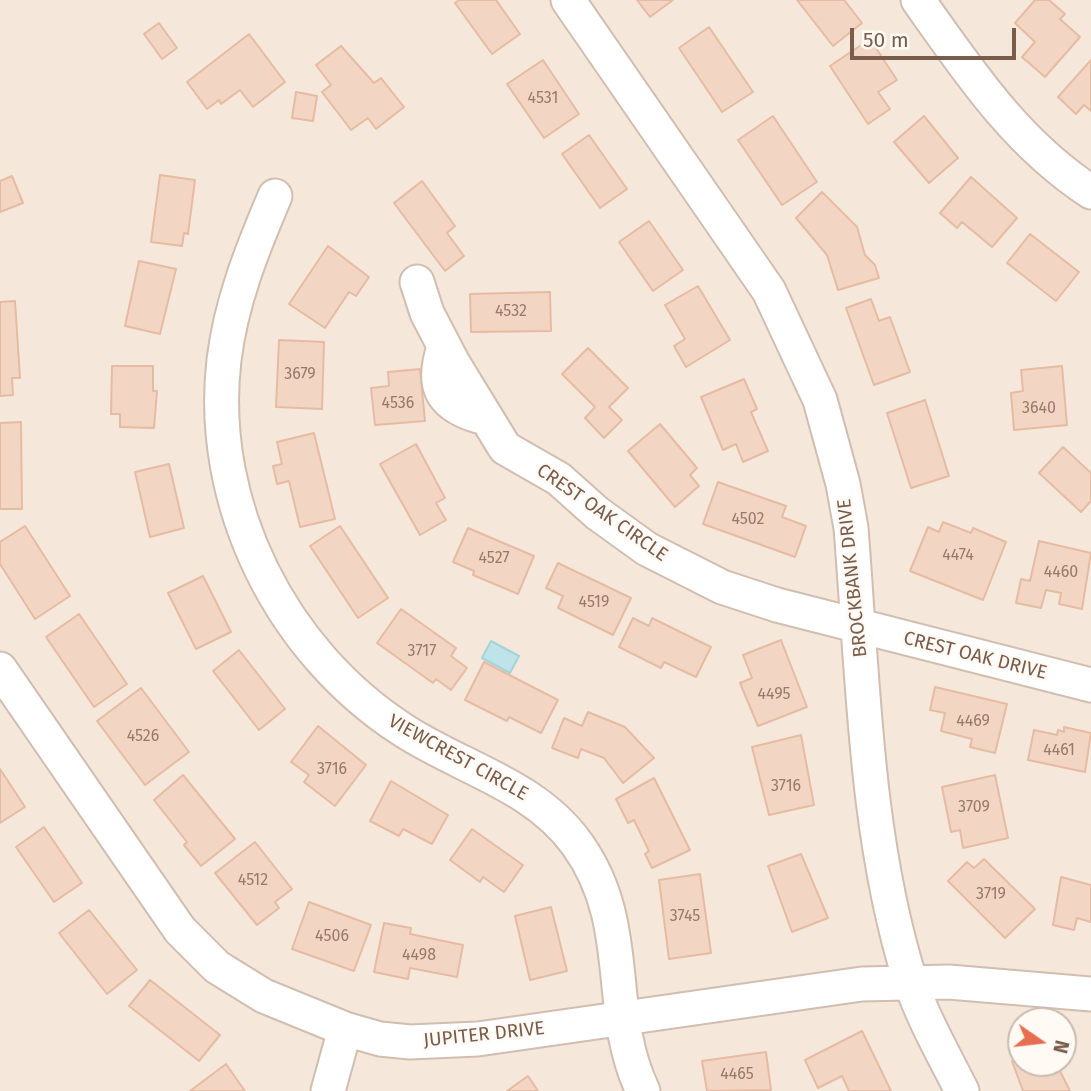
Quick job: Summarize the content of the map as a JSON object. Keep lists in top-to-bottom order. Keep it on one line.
{"streets":{"street":["CREST OAK CIRCLE","BROCKBANK DRIVE","CREST OAK DRIVE","VIEWCREST CIRCLE","JUPITER DRIVE"]},"crossings":[["CREST OAK CIRCLE","BROCKBANK DRIVE"],["CREST OAK CIRCLE","CREST OAK DRIVE"],["BROCKBANK DRIVE","CREST OAK DRIVE"],["BROCKBANK DRIVE","JUPITER DRIVE"],["VIEWCREST CIRCLE","JUPITER DRIVE"]],"house_numbers":["4531","4532","3679","4536","3640","4502","4474","4527","4460","4519","3717","4495","4469","4526","4461","3716","3716","3709","4512","3719","3745","4506","4498","4465"],"scale_bar":"50 m","north":"right"}
